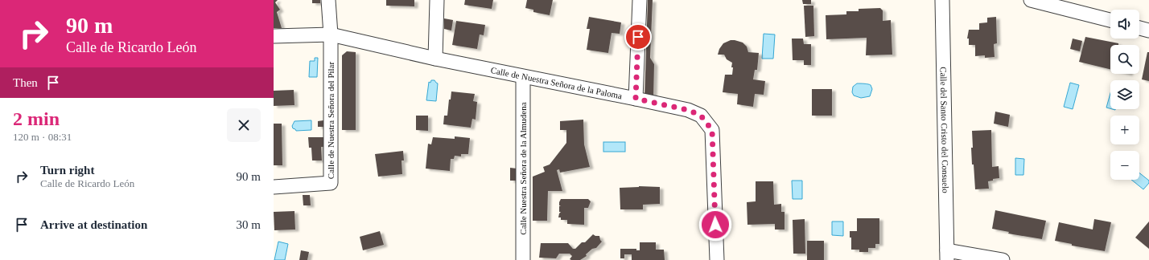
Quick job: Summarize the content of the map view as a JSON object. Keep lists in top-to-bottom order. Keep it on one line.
{"streets":{"street":["Calle de Nuestra Señora de la Paloma","Calle de Nuestra Señora del Pilar","Calle del Santo Cristo del Consuelo","Calle Nuestra Señora de la Almudena"]},"crossings":[["Calle de Nuestra Señora de la Paloma","Calle de Nuestra Señora del Pilar"],["Calle de Nuestra Señora de la Paloma","Calle Nuestra Señora de la Almudena"]],"page":{"turn":["90 m","Calle de Ricardo León"],"map_buttons":["+","−"],"then":"Then","heading":["2 min","120 m · 08:31"],"list":[{"name":"Turn right","note":"Calle de Ricardo León","value":"90 m"},{"name":"Arrive at destination","value":"30 m"}]}}
